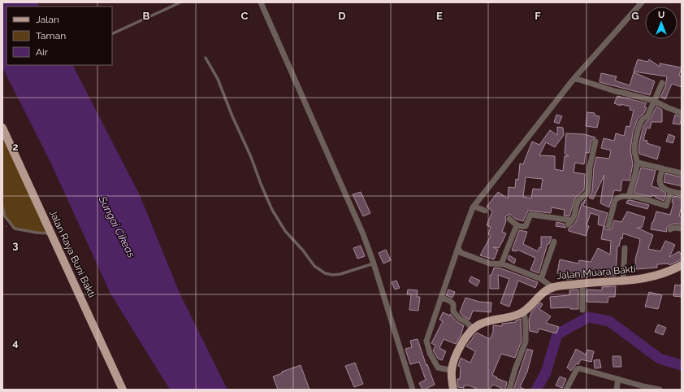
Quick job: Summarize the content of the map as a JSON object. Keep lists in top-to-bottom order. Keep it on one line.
{"streets":{"main road":["Jalan Raya Buni Bakti","Jalan Muara Bakti"]},"water":["Sungai Cikeas"],"legend":["Jalan","Taman","Air"],"north":"top","grid":{"columns":["B","C","D","E","F","G"],"rows":["2","3","4"]}}
